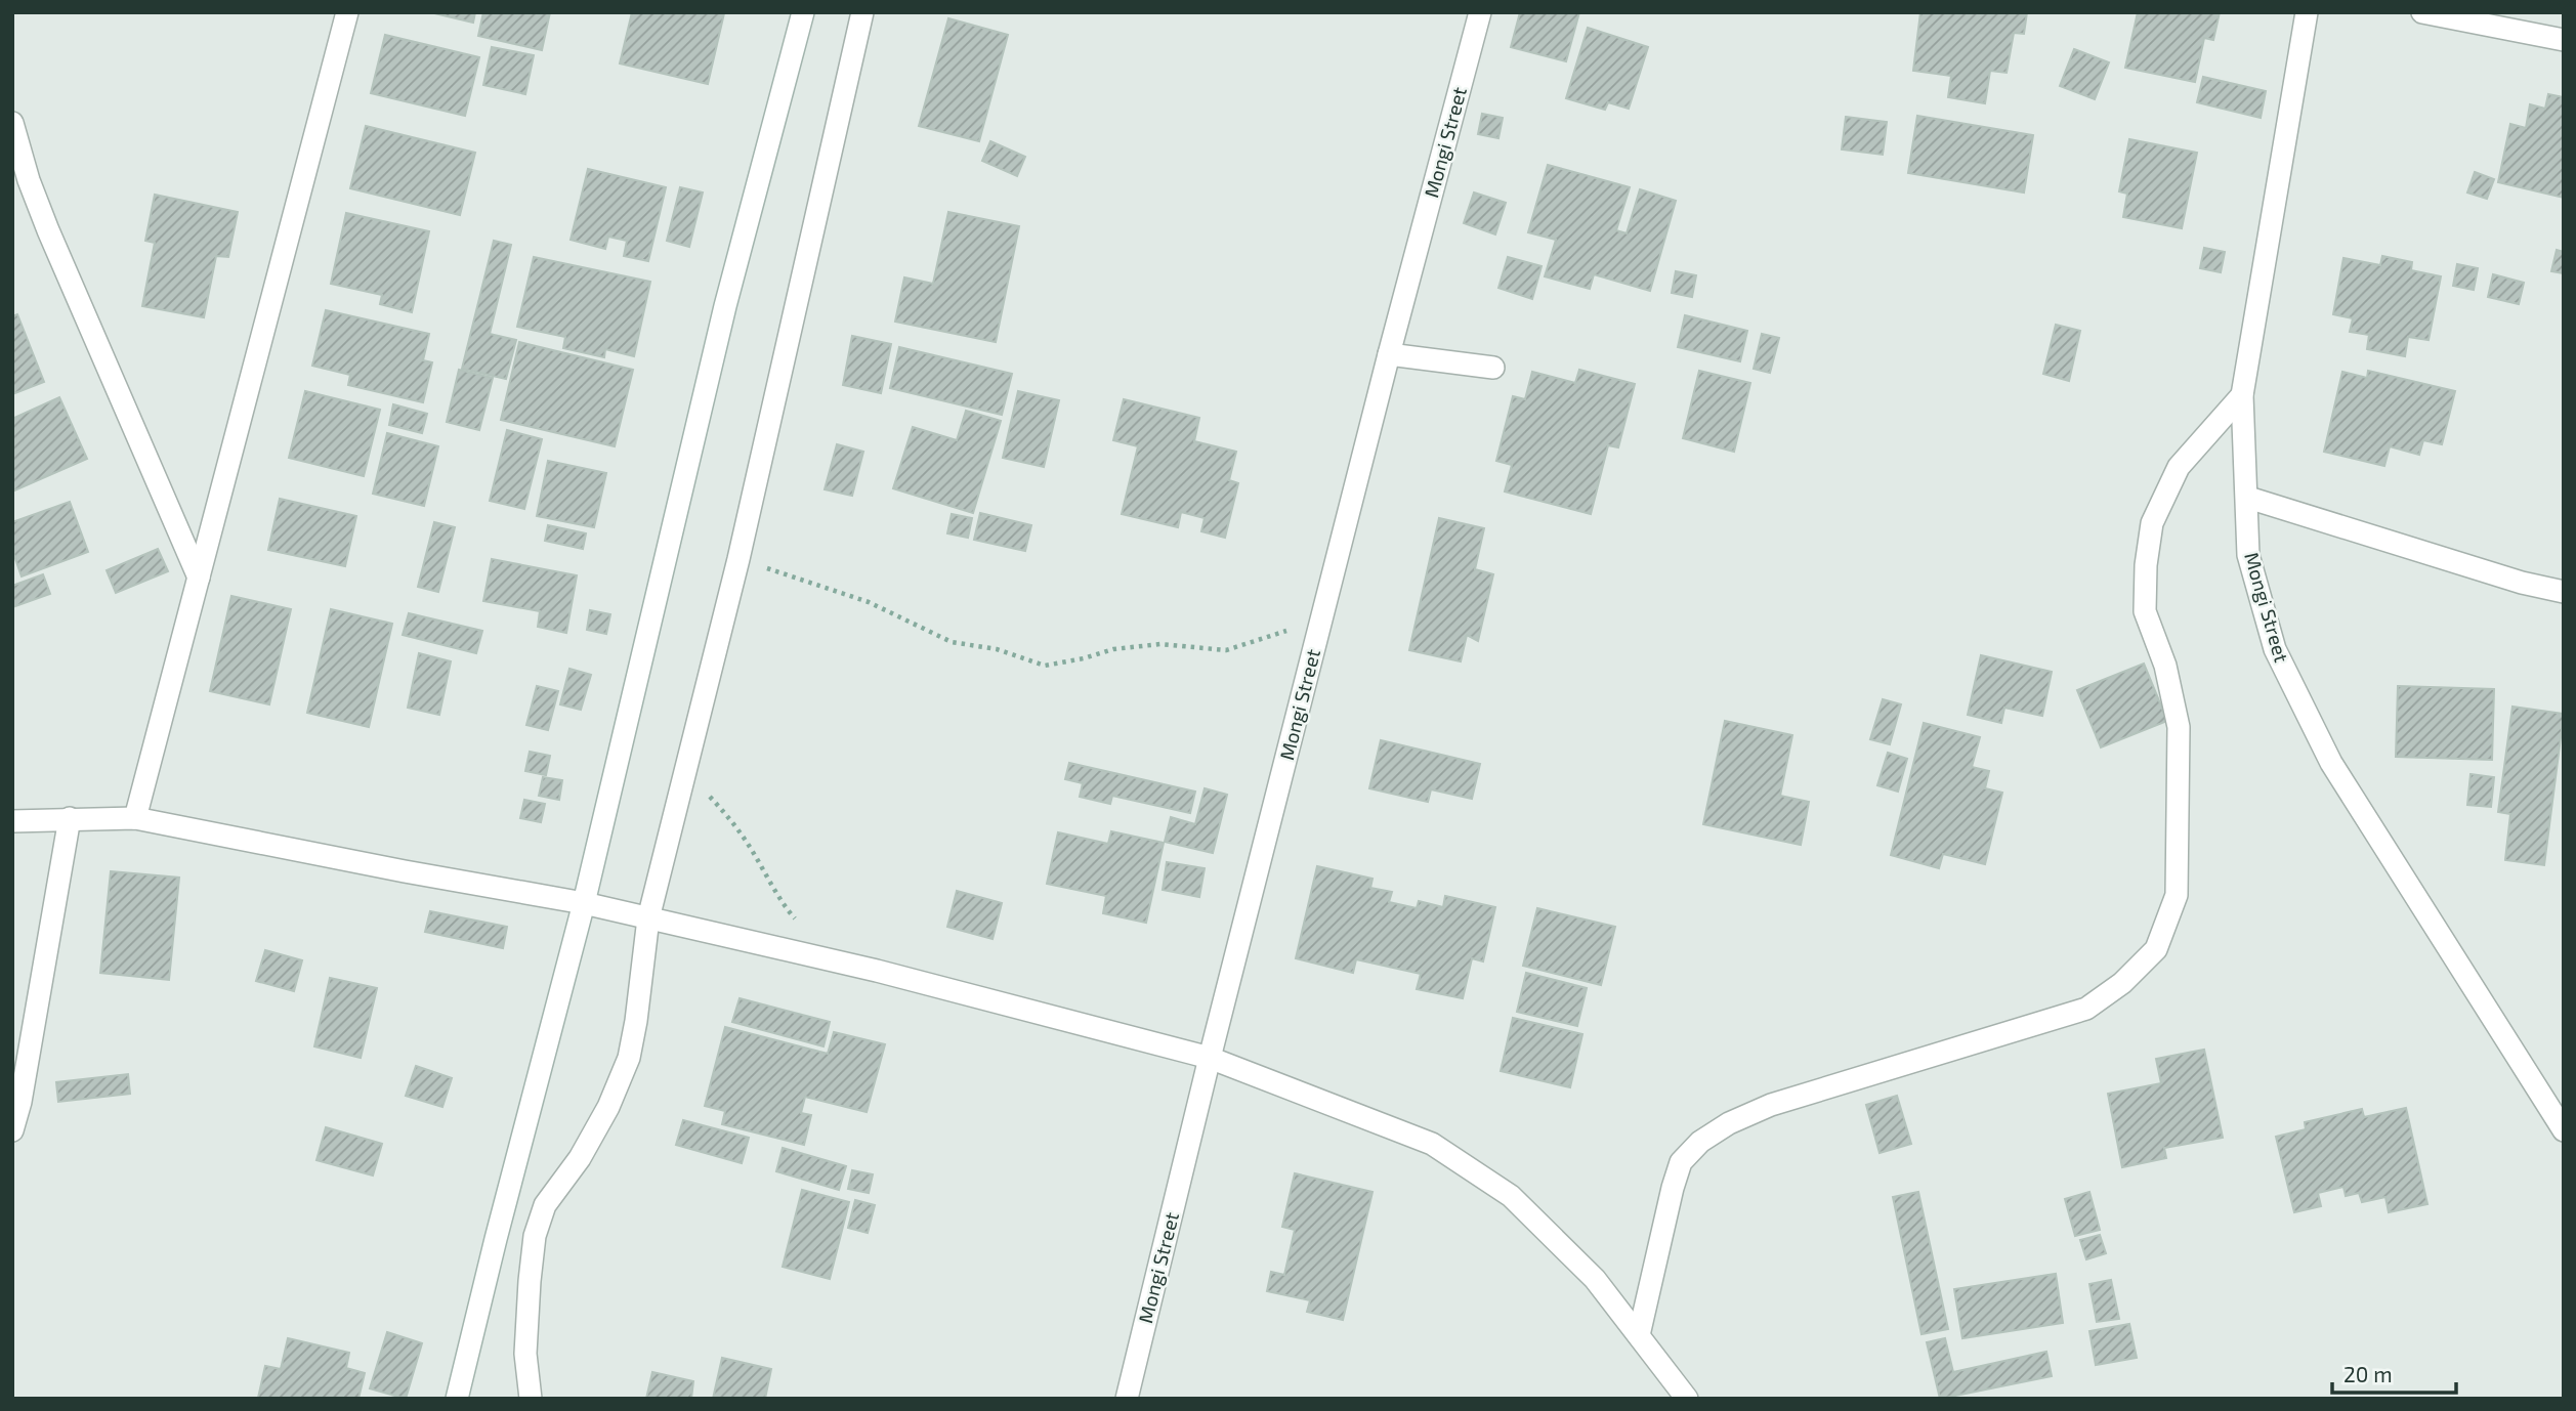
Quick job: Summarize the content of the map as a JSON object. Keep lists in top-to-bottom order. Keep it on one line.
{"streets":{"street":["Mongi Street"]},"scale_bar":"20 m"}
